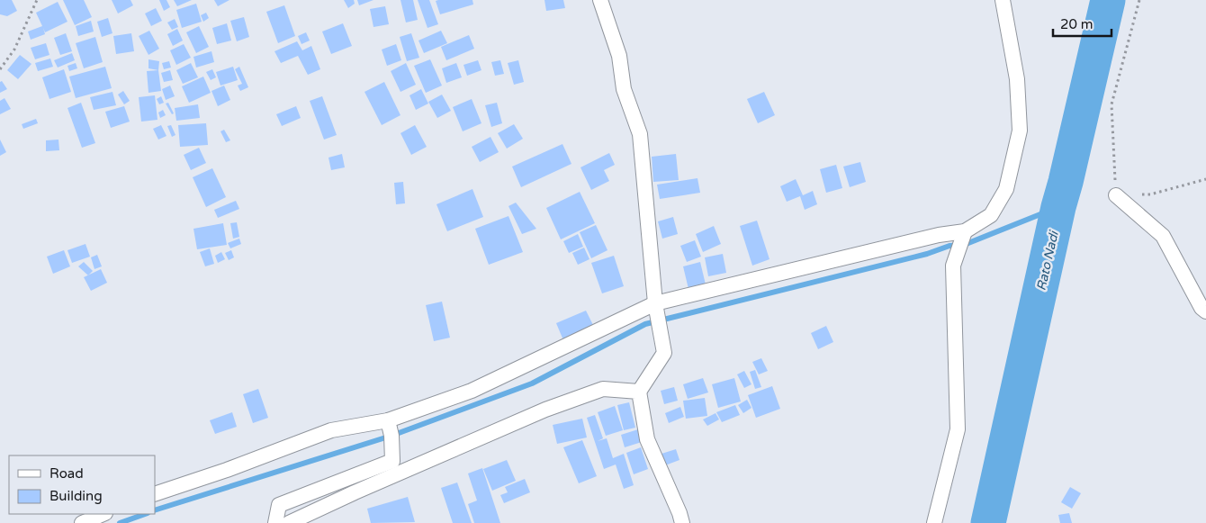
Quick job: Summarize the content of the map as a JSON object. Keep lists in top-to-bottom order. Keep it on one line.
{"water":["Rato Nadi"],"legend":["Road","Building"],"scale_bar":"20 m"}
